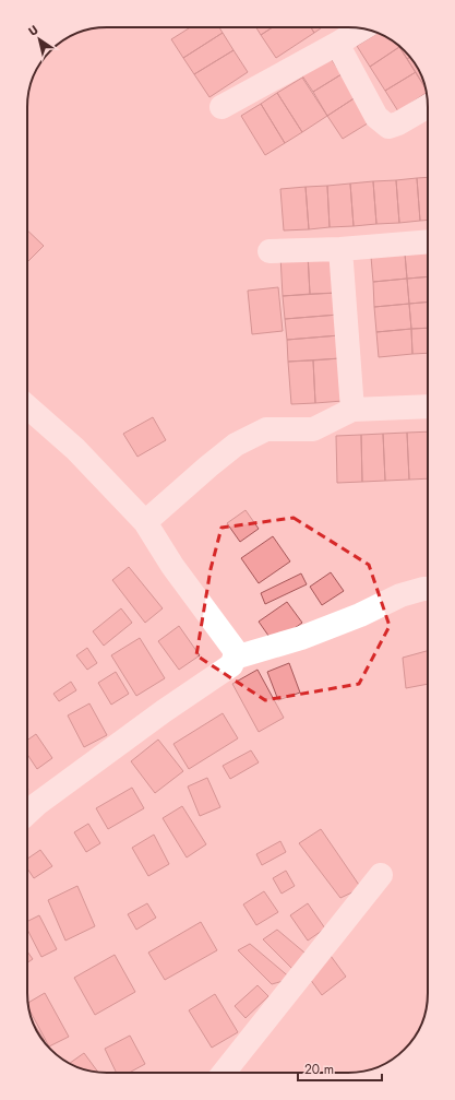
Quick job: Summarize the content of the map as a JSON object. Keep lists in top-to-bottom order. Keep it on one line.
{"scale_bar":"20 m","north":"top left"}
